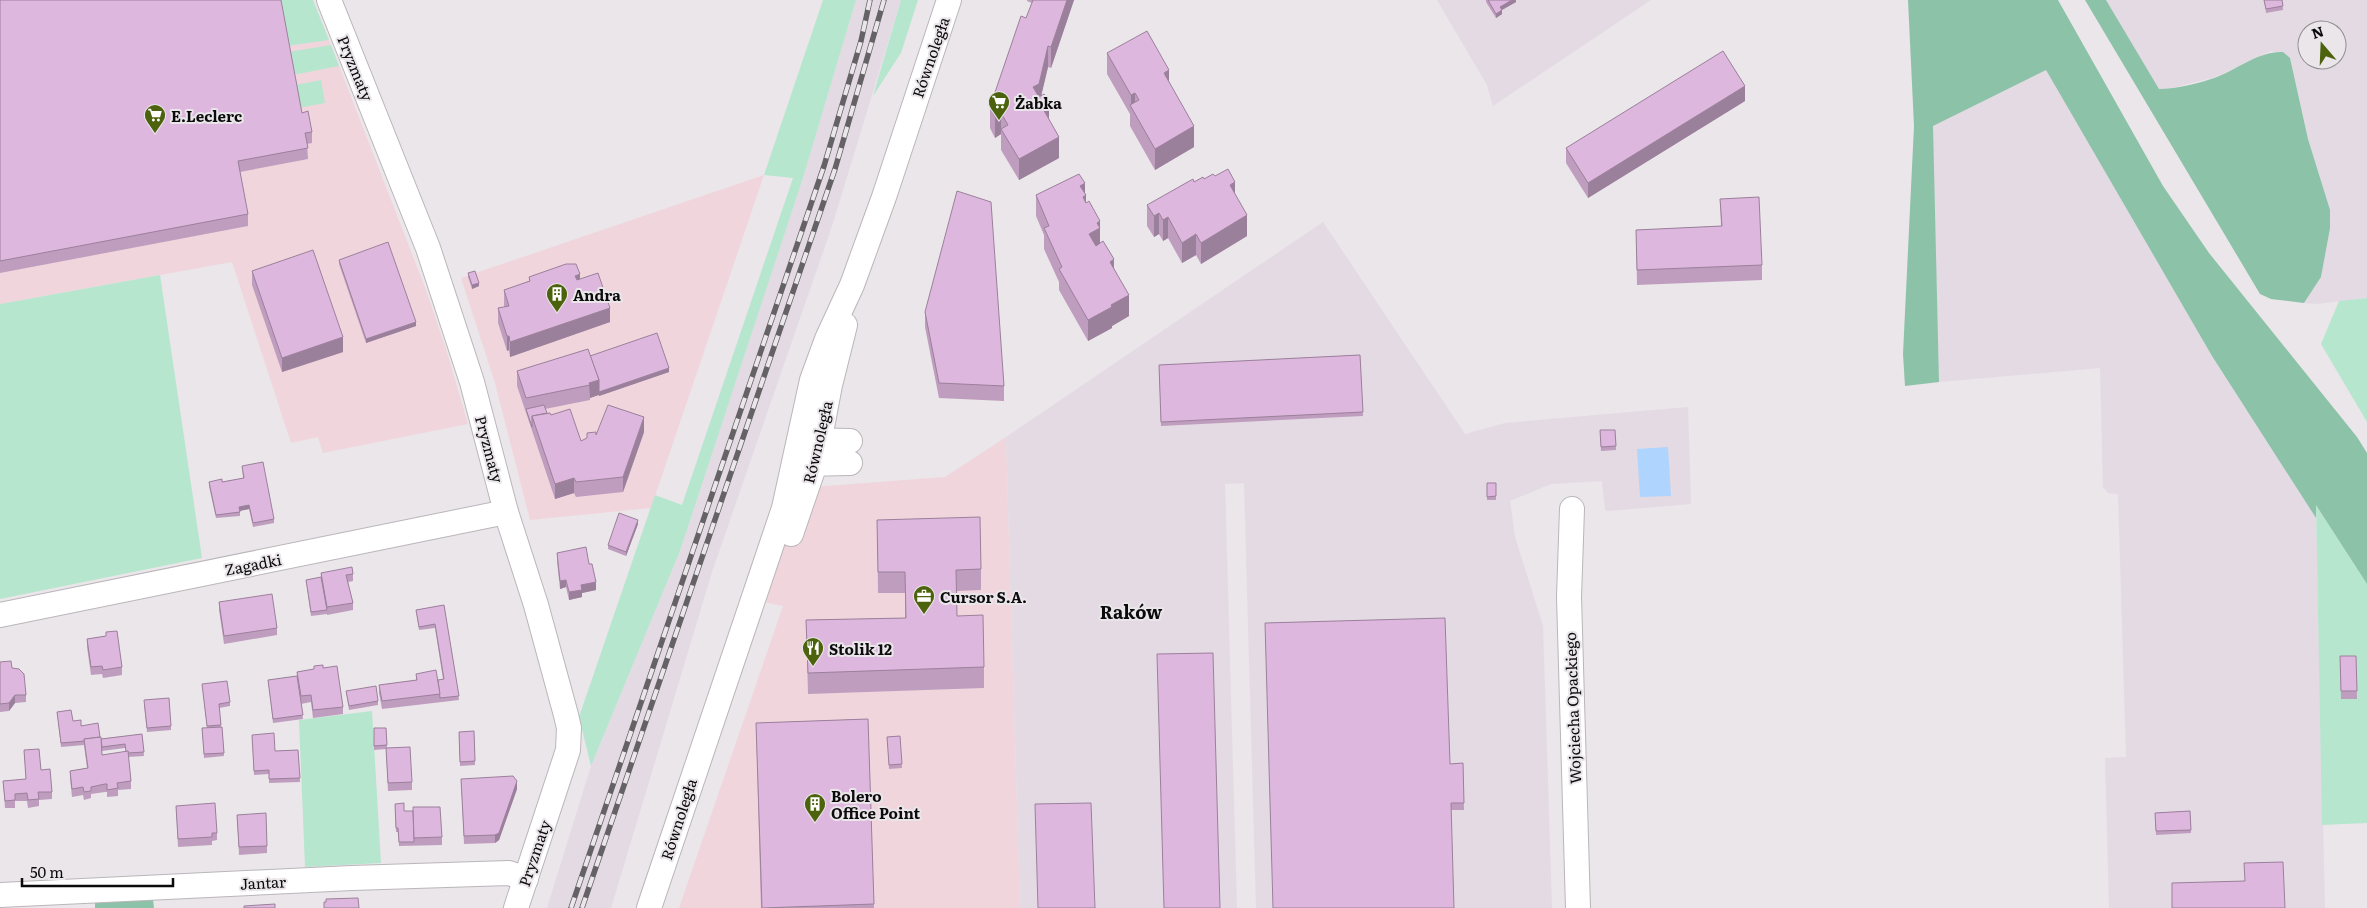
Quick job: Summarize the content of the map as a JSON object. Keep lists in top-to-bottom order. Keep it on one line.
{"streets":{"street":["Równoległa","Pryzmaty","Zagadki","Wojciecha Opackiego","Jantar"]},"crossings":[["Pryzmaty","Zagadki"],["Pryzmaty","Jantar"]],"districts":["Raków"],"places":{"supermarket":["Żabka","E.Leclerc"],"building":["Andra","Bolero Office Point"],"office":["Cursor S.A."],"restaurant":["Stolik 12"]},"scale_bar":"50 m","north":"top"}
